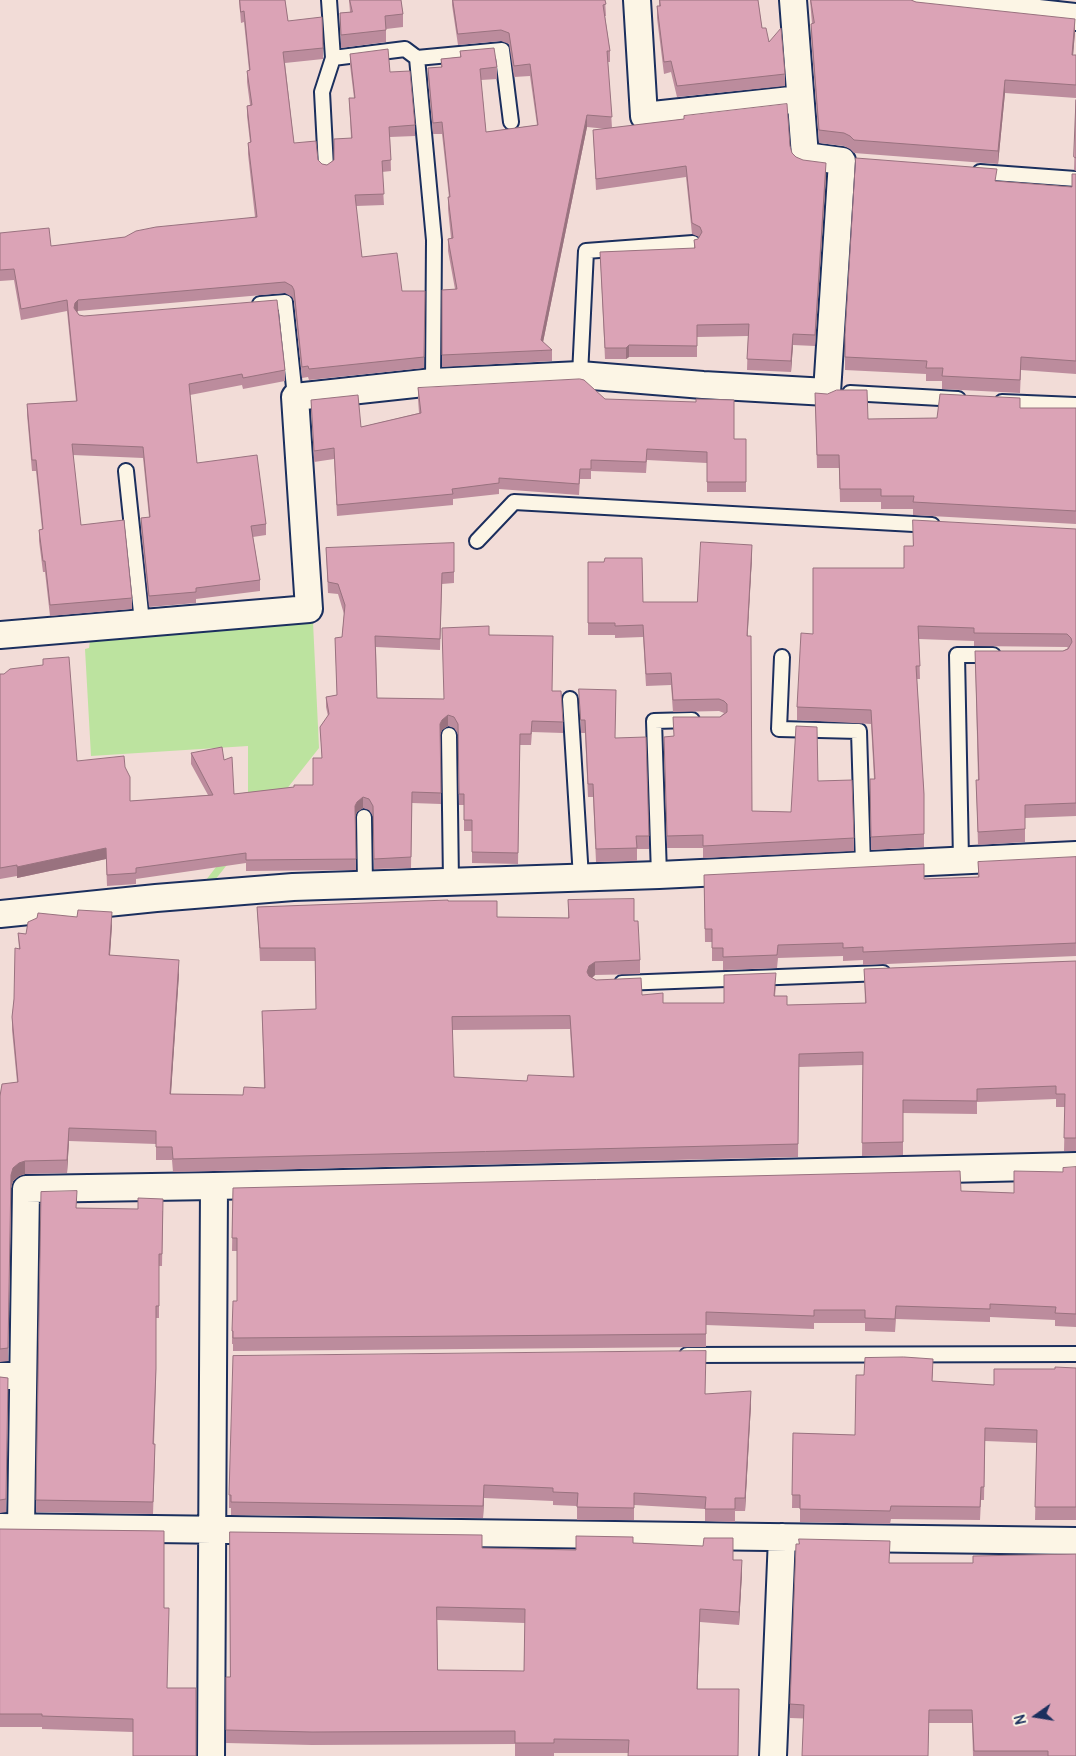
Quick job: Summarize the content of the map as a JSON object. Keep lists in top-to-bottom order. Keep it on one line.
{"north":"left"}
